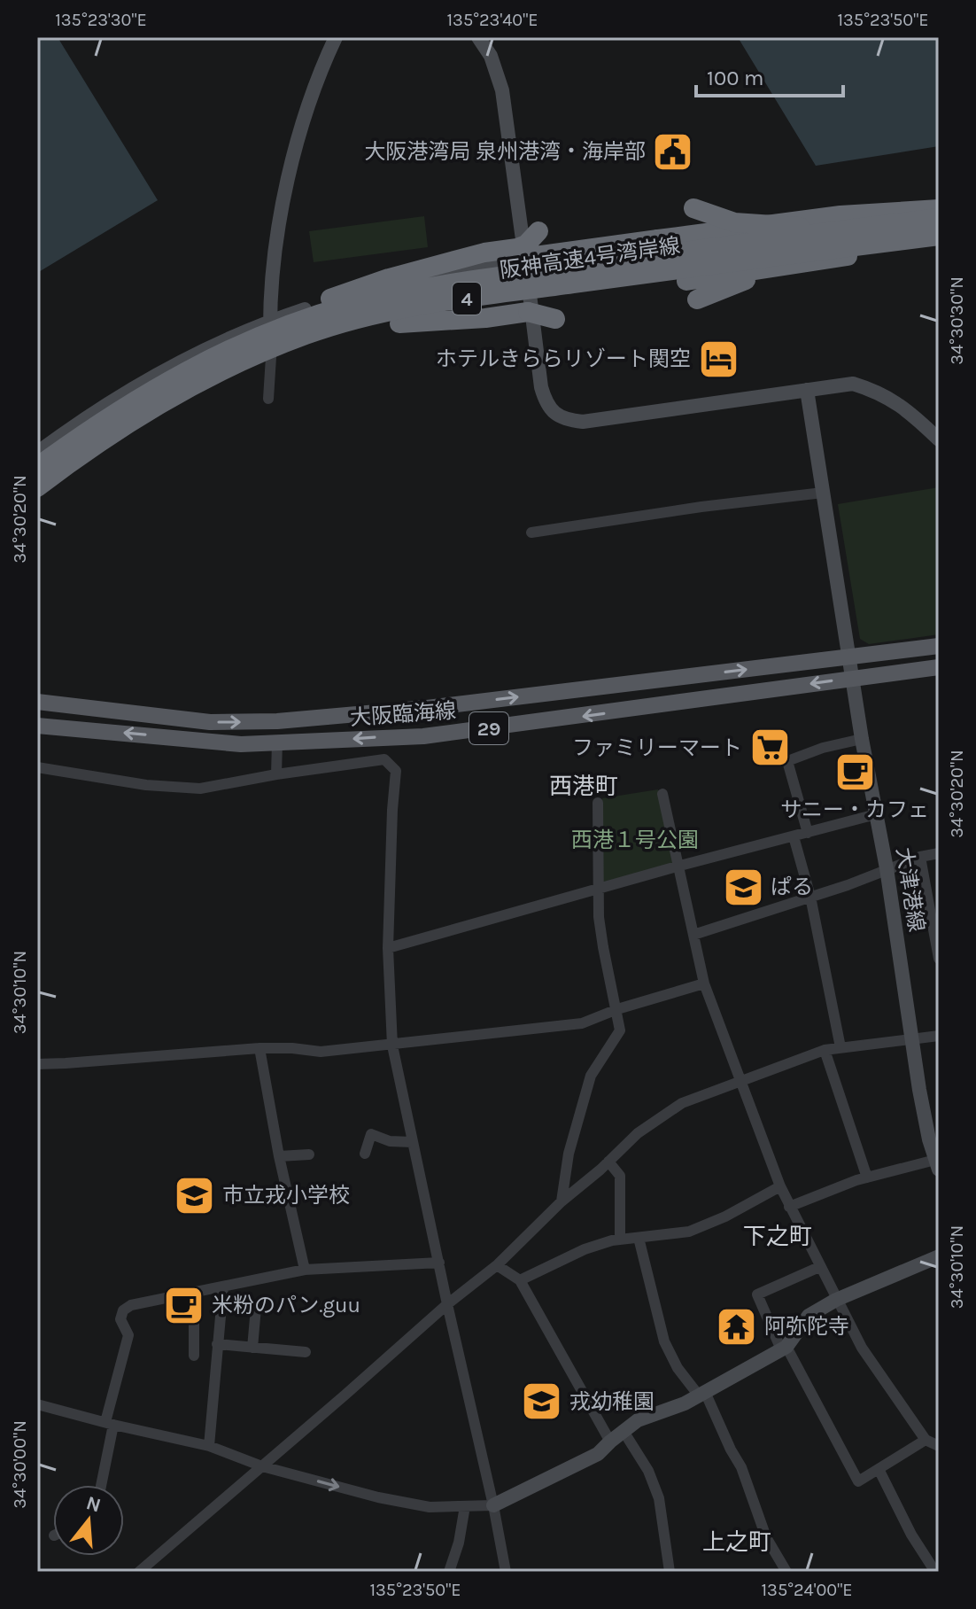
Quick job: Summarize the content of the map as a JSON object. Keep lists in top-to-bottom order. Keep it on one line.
{"streets":{"highway":["阪神高速4号湾岸線","4"],"main road":["大阪臨海線","29"],"street":["大津港線"]},"crossings":[["大阪臨海線","大津港線"]],"districts":["西港町","下之町","上之町"],"parks":["西港１号公園"],"places":{"public building":["大阪港湾局 泉州港湾・海岸部"],"hotel":["ホテルきららリゾート関空"],"supermarket":["ファミリーマート"],"cafe":["サニー・カフェ","米粉のパン.guu"],"school or university":["ぱる","市立戎小学校","戎幼稚園"],"temple":["阿弥陀寺"]},"scale_bar":"100 m","north":"top","coordinates":["135°23'30\"E","135°23'40\"E","135°23'50\"E","34°30'30\"N","34°30'20\"N","34°30'10\"N","34°30'00\"N","135°24'00\"E"]}
